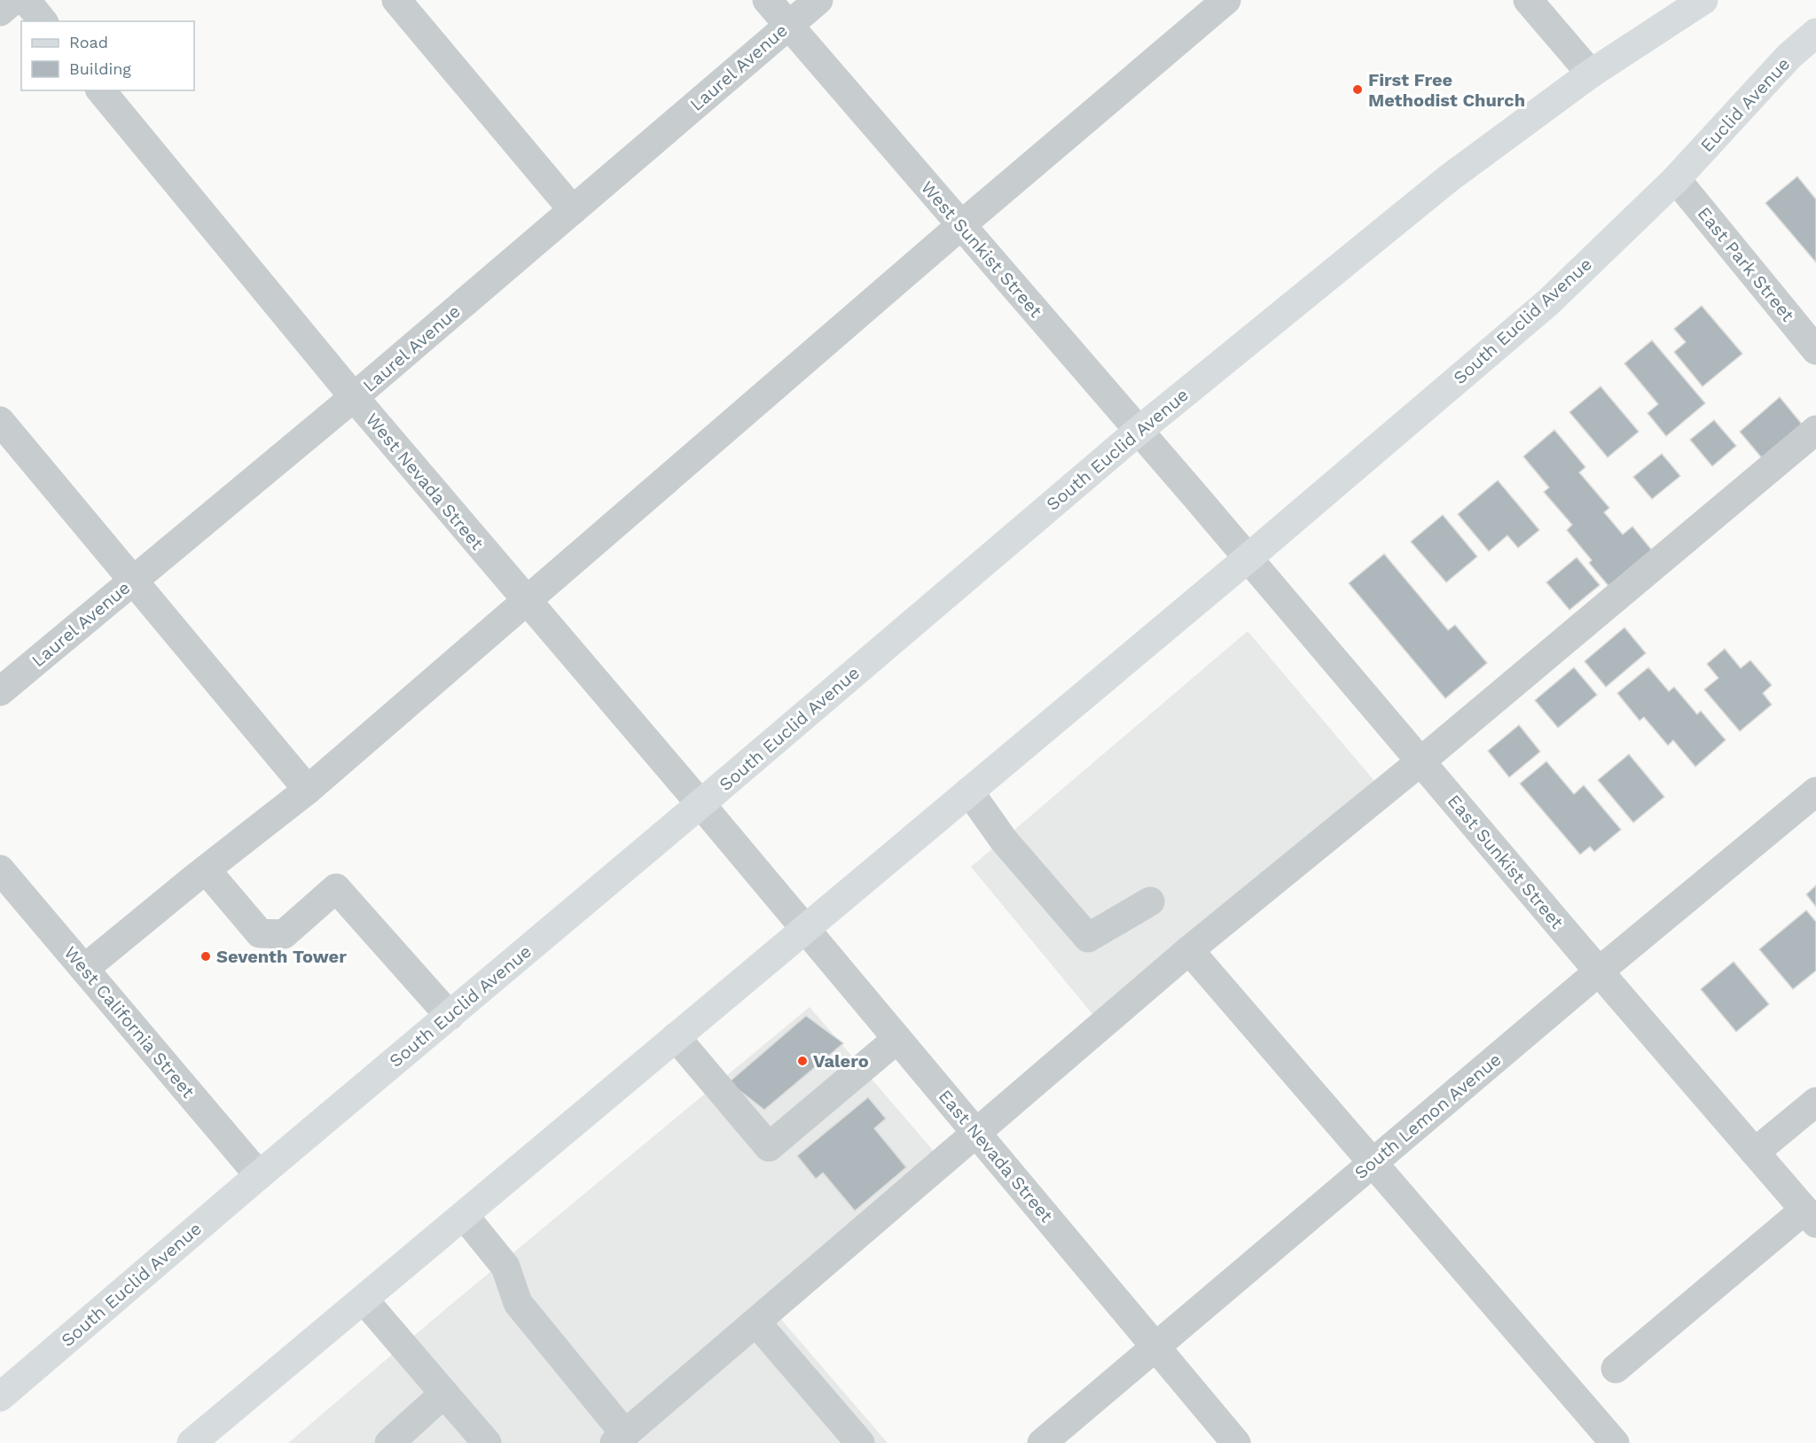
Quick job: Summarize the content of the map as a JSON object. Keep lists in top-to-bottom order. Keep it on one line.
{"streets":{"main road":["Euclid Avenue","South Euclid Avenue"],"street":["Laurel Avenue","West Sunkist Street","East Park Street","West Nevada Street","East Sunkist Street","West California Street","South Lemon Avenue","East Nevada Street"]},"crossings":[["Laurel Avenue","West Sunkist Street"],["Laurel Avenue","West Nevada Street"],["Euclid Avenue","East Park Street"],["Euclid Avenue","South Euclid Avenue"],["West Sunkist Street","South Euclid Avenue"],["West Sunkist Street","East Sunkist Street"],["East Park Street","South Euclid Avenue"],["South Euclid Avenue","West Nevada Street"],["South Euclid Avenue","East Sunkist Street"],["South Euclid Avenue","West California Street"],["South Euclid Avenue","East Nevada Street"],["West Nevada Street","East Nevada Street"],["East Sunkist Street","South Lemon Avenue"],["South Lemon Avenue","East Nevada Street"]],"places":["First Free Methodist Church","Seventh Tower","Valero"],"legend":["Road","Building"]}
